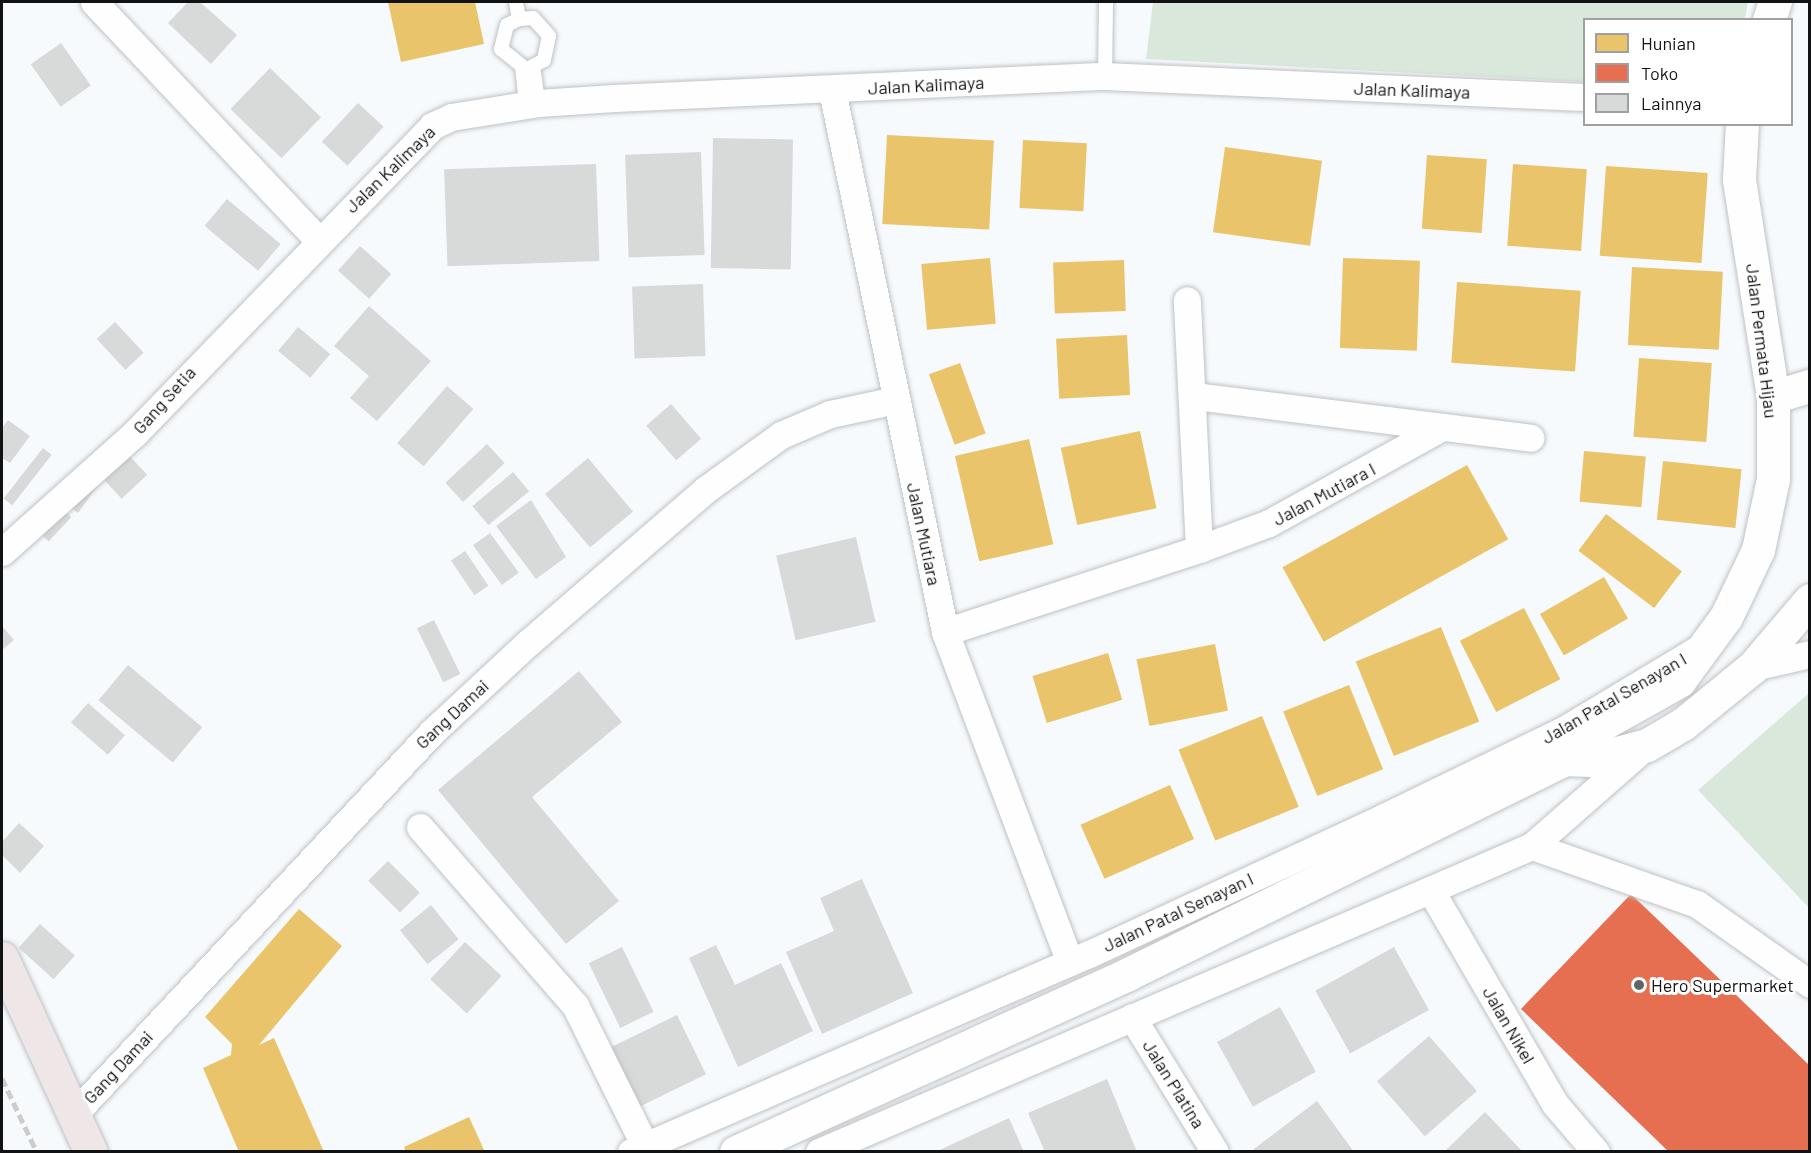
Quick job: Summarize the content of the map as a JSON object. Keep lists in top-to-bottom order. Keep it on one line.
{"streets":{"main road":["Jalan Permata Hijau","Jalan Patal Senayan I"],"street":["Jalan Kalimaya","Gang Setia","Jalan Mutiara I","Jalan Mutiara","Gang Damai","Jalan Nikel","Jalan Platina"]},"crossings":[["Jalan Kalimaya","Gang Setia"],["Jalan Kalimaya","Jalan Mutiara"],["Jalan Permata Hijau","Jalan Patal Senayan I"],["Jalan Mutiara I","Jalan Mutiara"],["Jalan Mutiara","Jalan Patal Senayan I"],["Jalan Mutiara","Gang Damai"]],"places":["Hero Supermarket"],"legend":["Hunian","Toko","Lainnya"]}
